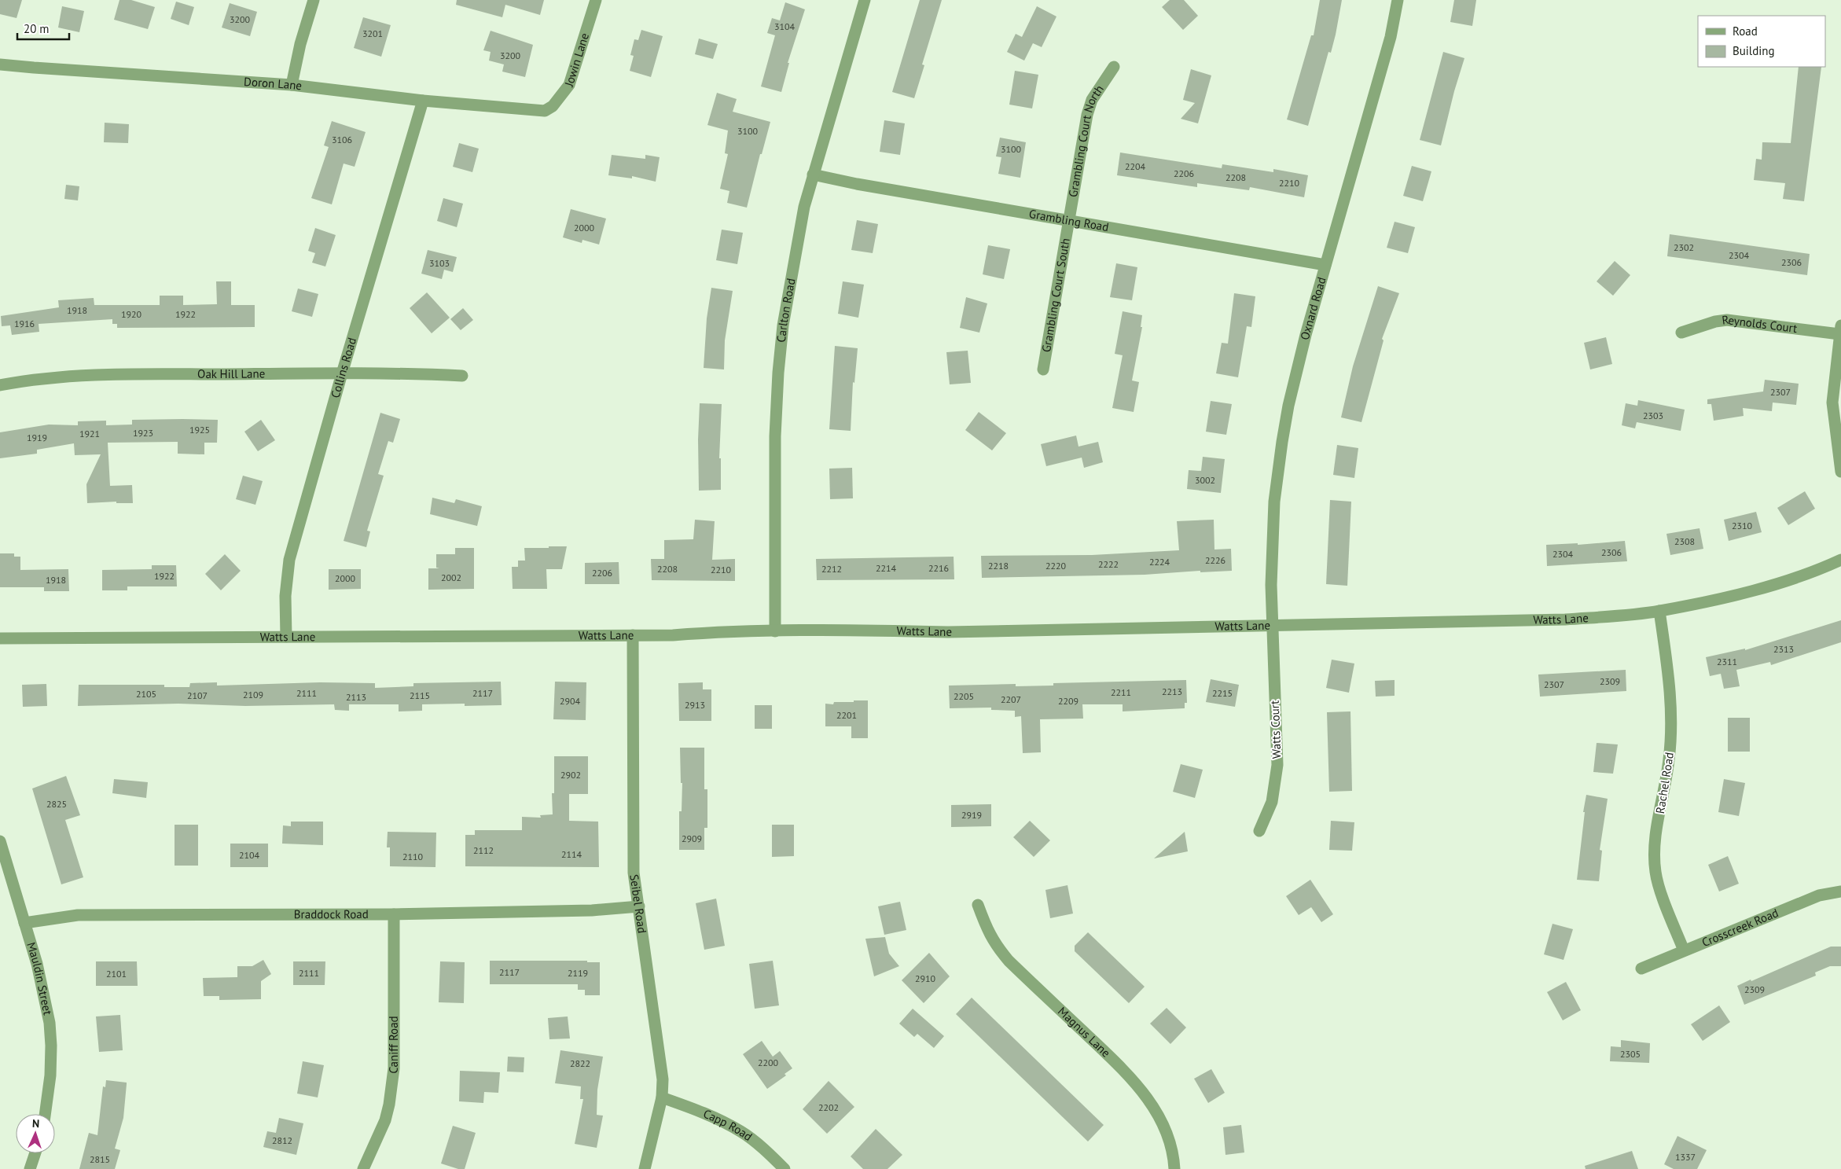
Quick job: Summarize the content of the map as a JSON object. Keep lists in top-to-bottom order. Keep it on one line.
{"streets":{"street":["Jowin Lane","Doron Lane","Grambling Court North","Grambling Road","Grambling Court South","Oxnard Road","Carlton Road","Reynolds Court","Collins Road","Oak Hill Lane","Watts Lane","Watts Court","Rachel Road","Seibel Road","Braddock Road","Crosscreek Road","Mauldin Street","Magnus Lane","Caniff Road","Capp Road"]},"crossings":[["Jowin Lane","Doron Lane"],["Doron Lane","Collins Road"],["Grambling Court North","Grambling Road"],["Grambling Court North","Grambling Court South"],["Grambling Road","Grambling Court South"],["Grambling Road","Oxnard Road"],["Grambling Road","Carlton Road"],["Oxnard Road","Watts Lane"],["Oxnard Road","Watts Court"],["Carlton Road","Watts Lane"],["Collins Road","Oak Hill Lane"],["Collins Road","Watts Lane"],["Watts Lane","Watts Court"],["Watts Lane","Rachel Road"],["Watts Lane","Seibel Road"],["Rachel Road","Crosscreek Road"],["Seibel Road","Braddock Road"],["Seibel Road","Capp Road"],["Braddock Road","Mauldin Street"],["Braddock Road","Caniff Road"]],"house_numbers":["3200","3104","3201","3200","3100","3106","3100","2204","2206","2208","2210","2000","2302","2304","2306","3103","1918","1920","1922","1916","2307","2303","1925","1923","1921","1919","3002","2310","2308","2306","2304","2226","2224","2222","2218","2220","2214","2216","2208","2212","2210","2206","1922","2002","2000","1918","2313","2311","2309","2307","2213","2211","2111","2117","2215","2105","2109","2107","2115","2205","2113","2207","2904","2209","2913","2201","2902","2825","2919","2909","2112","2114","2104","2110","2117","2111","2119","2101","2910","2309","2305","2200","2822","2202","2812","1337","2815"],"legend":["Road","Building"],"scale_bar":"20 m","north":"top"}
